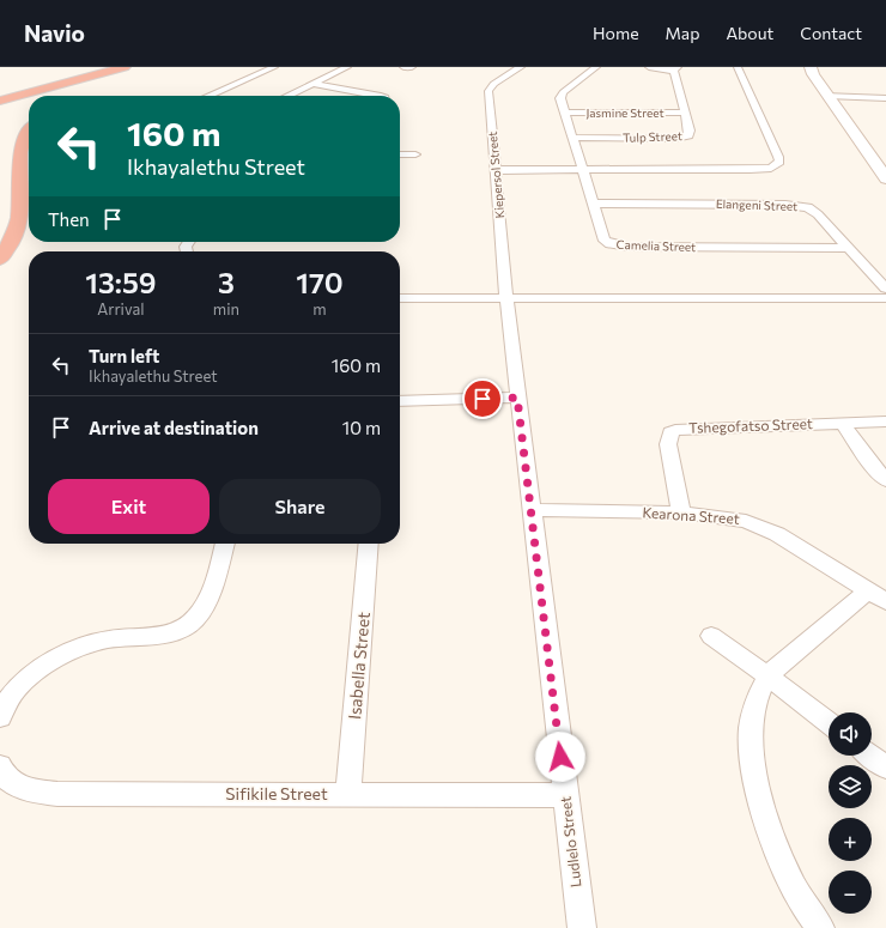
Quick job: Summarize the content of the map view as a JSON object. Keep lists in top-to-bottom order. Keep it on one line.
{"streets":{"street":["Jasmine Street","Tulp Street","Kiepersol Street","Elangeni Street","Camelia Street","Tshegofatso Street","Kearona Street","Isabella Street","Sifikile Street","Ludlelo Street"]},"crossings":[["Jasmine Street","Tulp Street"],["Jasmine Street","Camelia Street"],["Tulp Street","Camelia Street"],["Kiepersol Street","Ludlelo Street"],["Elangeni Street","Camelia Street"],["Tshegofatso Street","Kearona Street"],["Kearona Street","Ludlelo Street"],["Isabella Street","Sifikile Street"],["Sifikile Street","Ludlelo Street"]],"page":{"header":"Navio","nav":["Home","Map","About","Contact"],"turn":["160 m","Ikhayalethu Street"],"then":"Then","eta":["13:59","Arrival","3","min","170","m"],"list":[{"name":"Turn left","note":"Ikhayalethu Street","value":"160 m"},{"name":"Arrive at destination","value":"10 m"}],"buttons":["Exit","Share"],"map_buttons":["+","−"]}}
